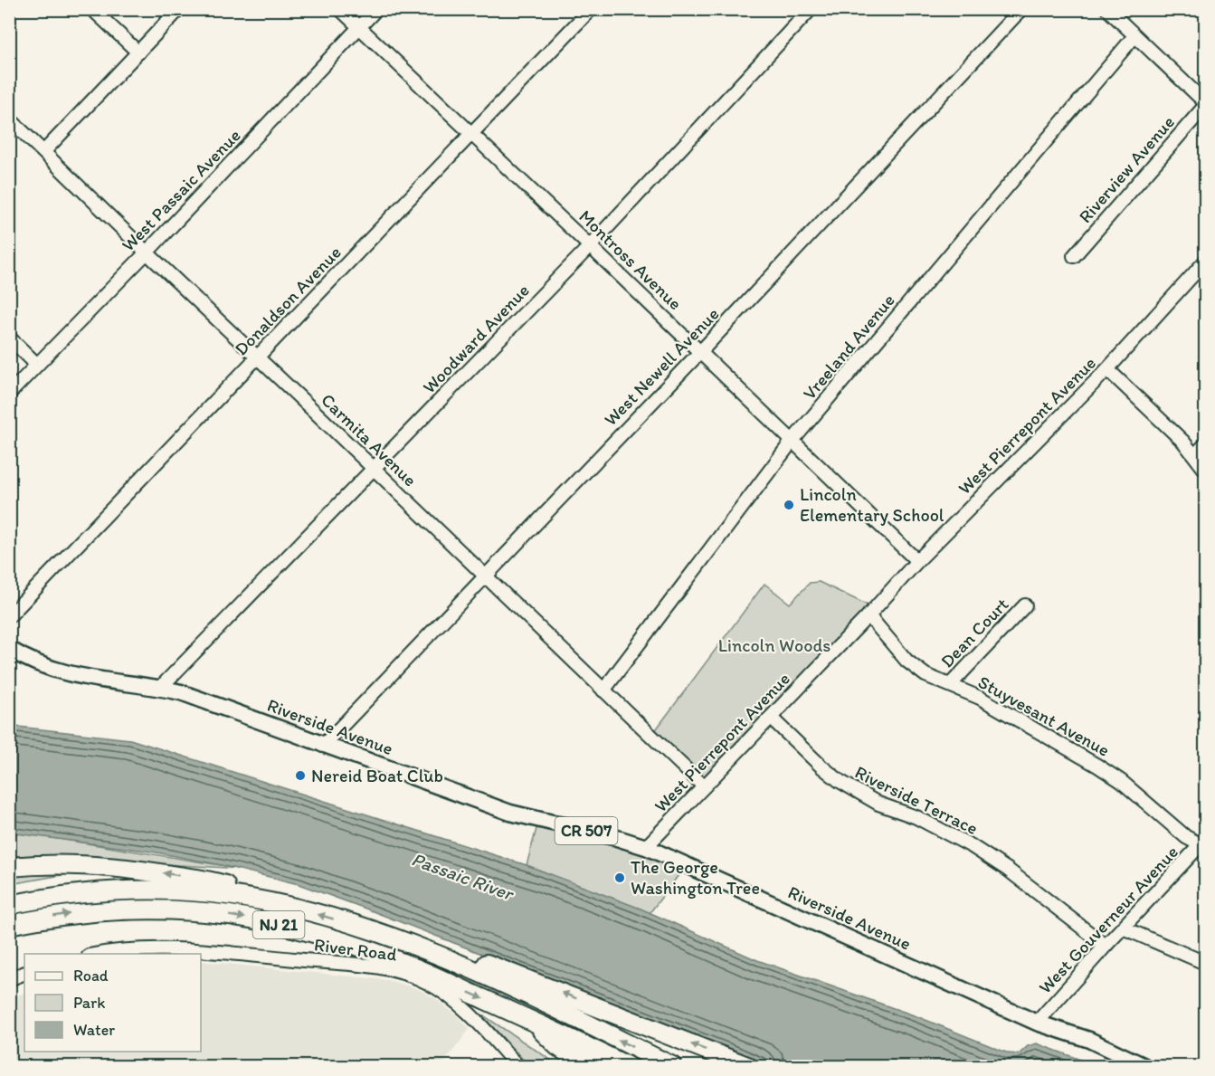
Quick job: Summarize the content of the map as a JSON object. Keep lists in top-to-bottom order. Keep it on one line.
{"streets":{"highway":["NJ 21"],"main road":["Riverside Avenue","CR 507"],"street":["Riverview Avenue","West Passaic Avenue","Montross Avenue","Donaldson Avenue","Woodward Avenue","Vreeland Avenue","West Newell Avenue","West Pierrepont Avenue","Carmita Avenue","Dean Court","Stuyvesant Avenue","Riverside Terrace","West Gouverneur Avenue","River Road"]},"crossings":[["West Passaic Avenue","Montross Avenue"],["West Passaic Avenue","Carmita Avenue"],["Montross Avenue","Donaldson Avenue"],["Montross Avenue","Woodward Avenue"],["Montross Avenue","Vreeland Avenue"],["Montross Avenue","West Newell Avenue"],["Montross Avenue","West Pierrepont Avenue"],["Donaldson Avenue","Carmita Avenue"],["Woodward Avenue","Carmita Avenue"],["Woodward Avenue","Riverside Avenue"],["Vreeland Avenue","Carmita Avenue"],["West Newell Avenue","Carmita Avenue"],["West Newell Avenue","Riverside Avenue"],["West Pierrepont Avenue","Carmita Avenue"],["West Pierrepont Avenue","Stuyvesant Avenue"],["West Pierrepont Avenue","Riverside Avenue"],["West Pierrepont Avenue","Riverside Terrace"],["Dean Court","Stuyvesant Avenue"],["Stuyvesant Avenue","West Gouverneur Avenue"],["Riverside Avenue","West Gouverneur Avenue"],["Riverside Terrace","West Gouverneur Avenue"]],"water":["Passaic River"],"parks":["Lincoln Woods"],"places":["Lincoln Elementary School","Nereid Boat Club","The George Washington Tree"],"legend":["Road","Park","Water"]}
